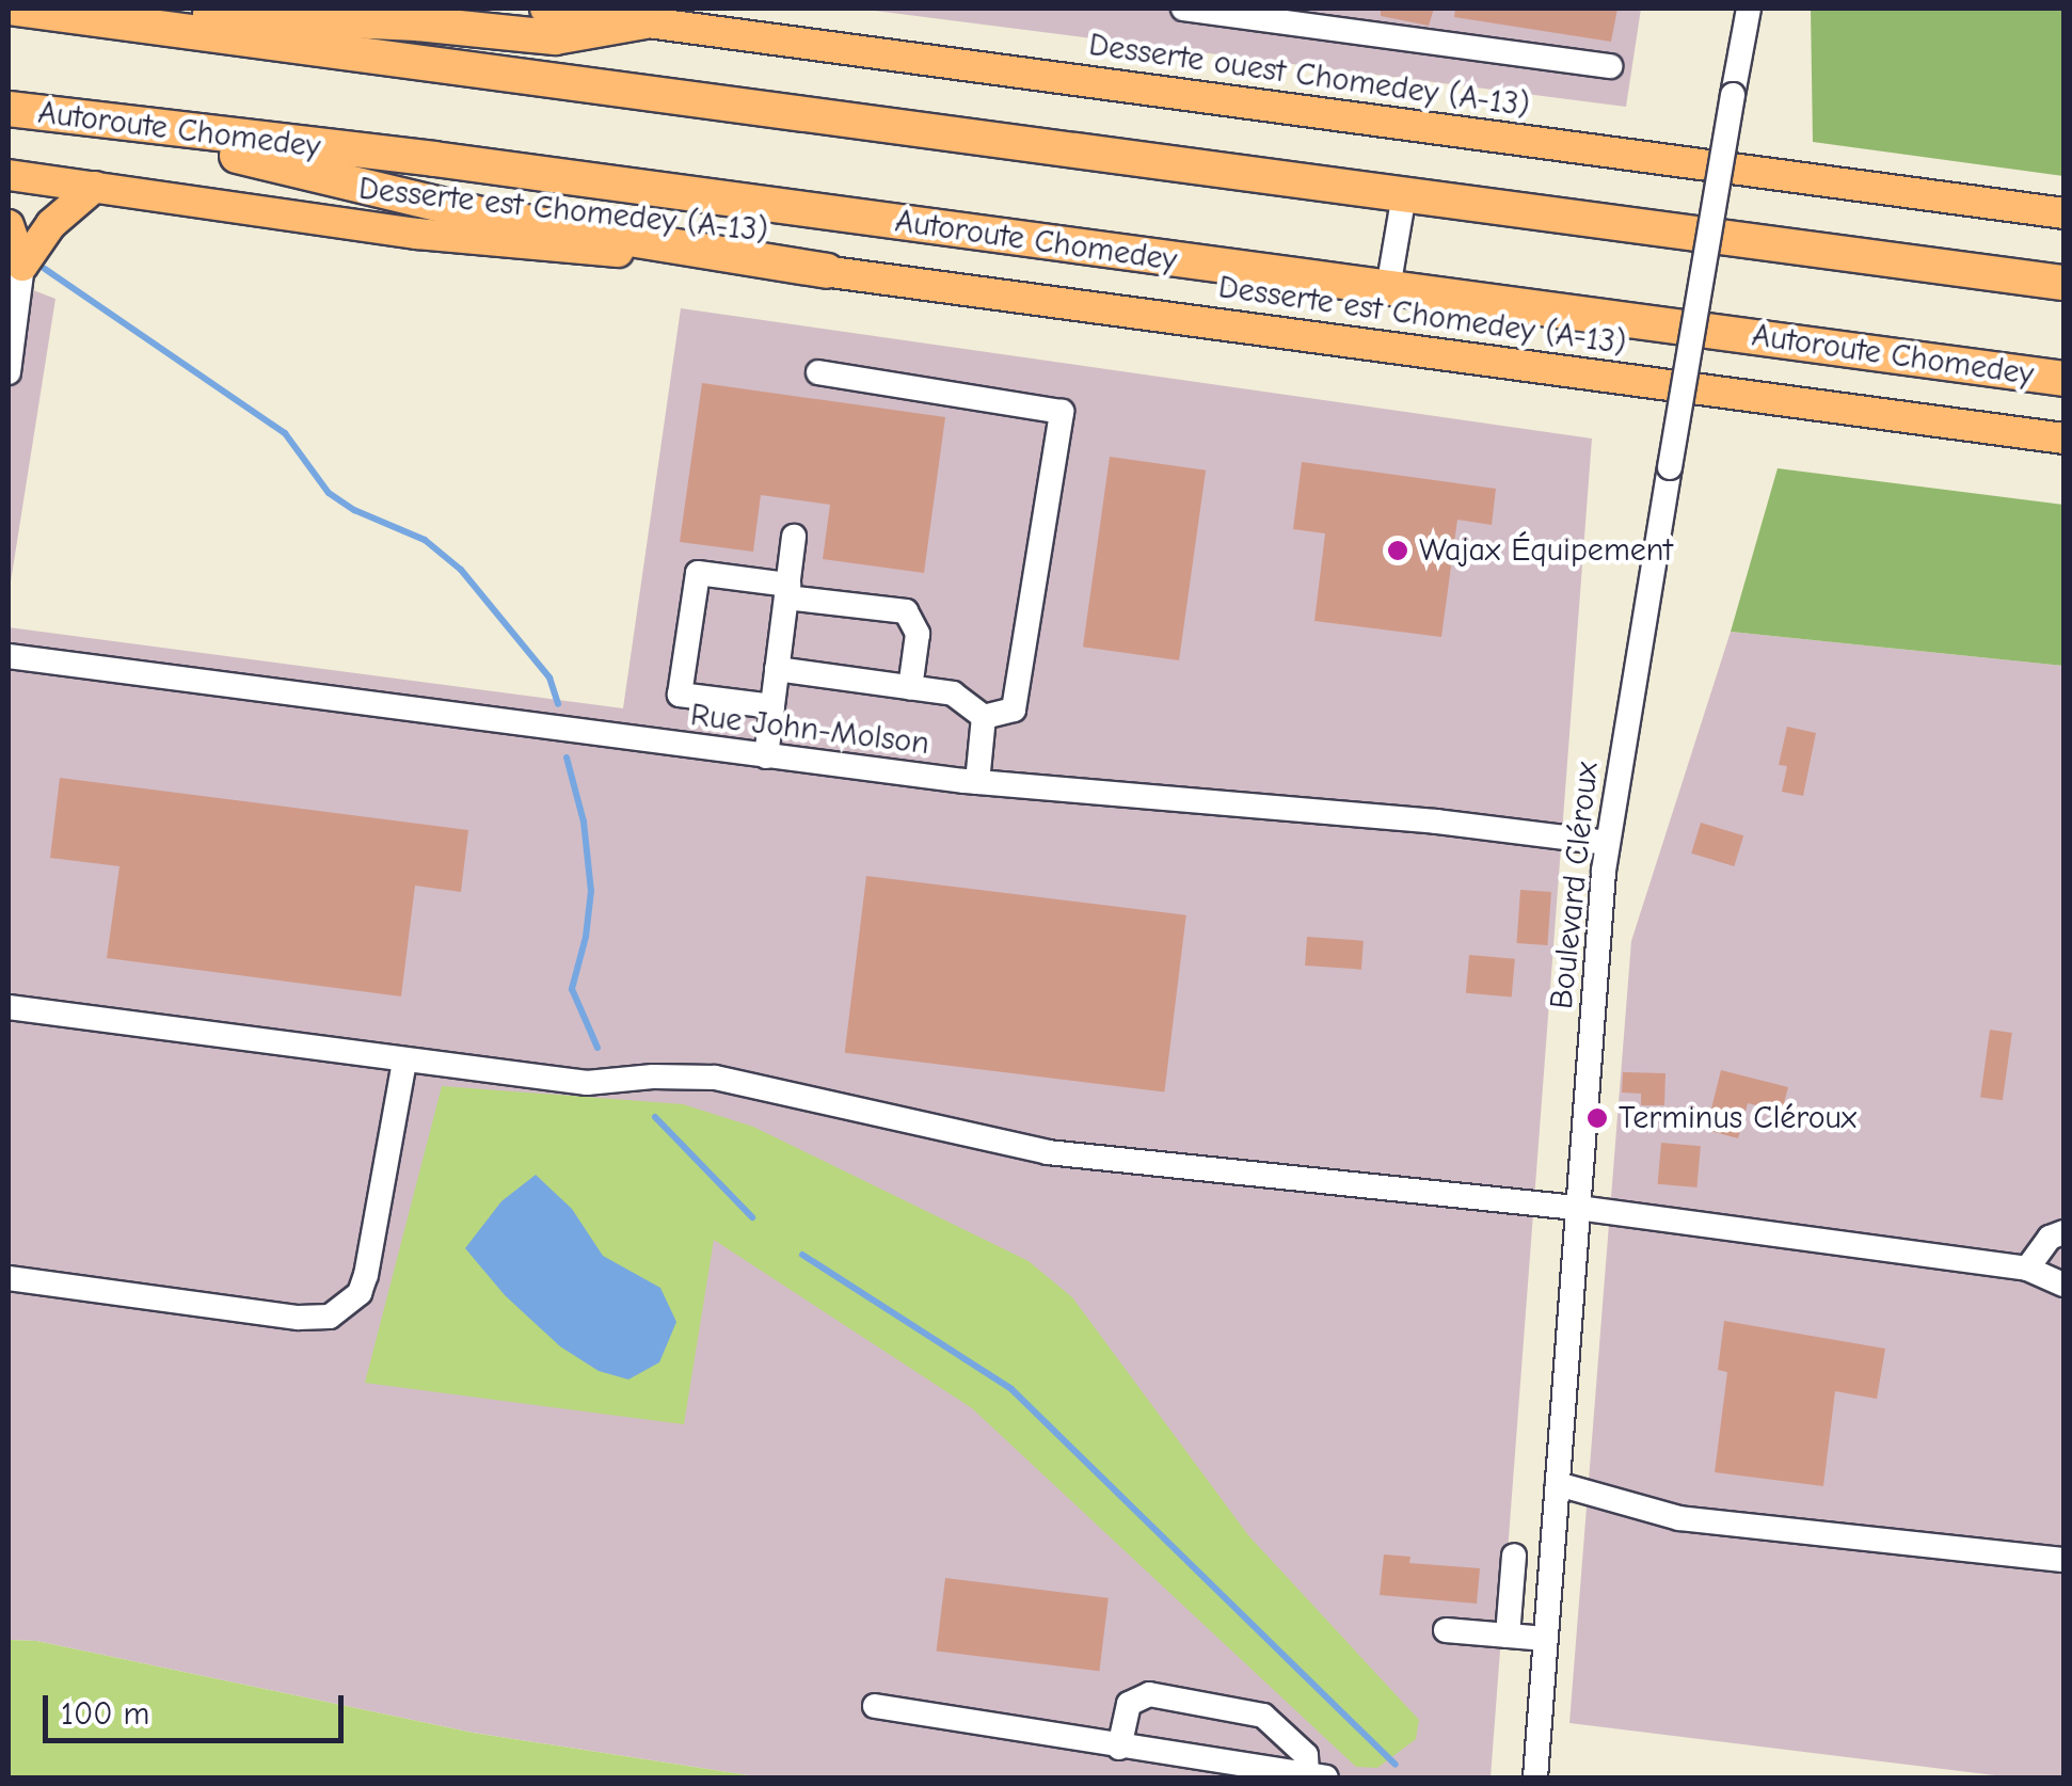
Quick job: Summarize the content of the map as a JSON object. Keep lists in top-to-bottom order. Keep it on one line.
{"streets":{"highway":["Autoroute Chomedey"],"main road":["Desserte ouest Chomedey (A-13)","Desserte est Chomedey (A-13)"],"street":["Rue John-Molson","Boulevard Cléroux"]},"crossings":[["Rue John-Molson","Boulevard Cléroux"]],"places":["Wajax Équipement","Terminus Cléroux"],"scale_bar":"100 m"}
